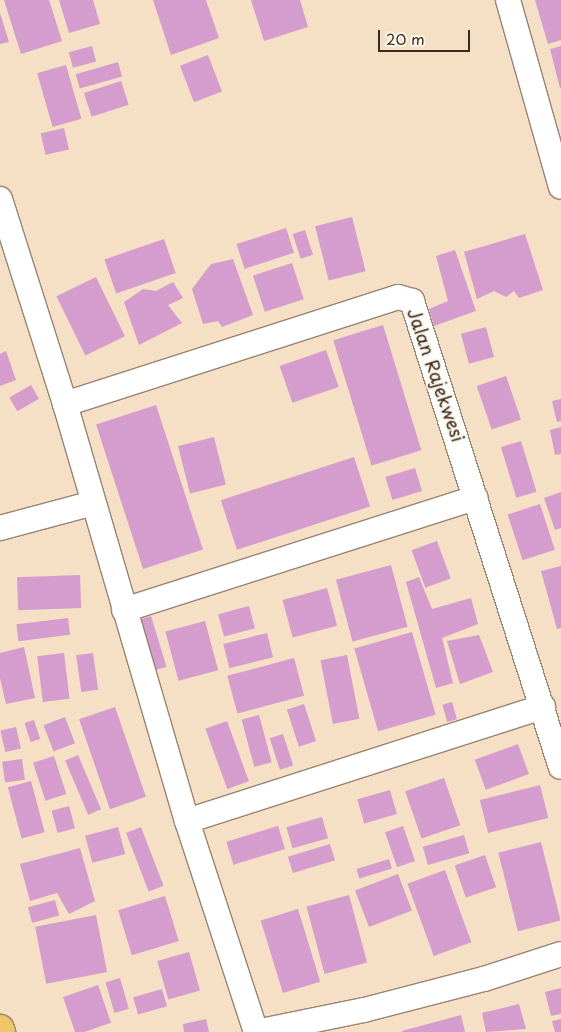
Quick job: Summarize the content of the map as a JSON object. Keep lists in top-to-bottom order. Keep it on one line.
{"streets":{"street":["Jalan Rajekwesi"]},"scale_bar":"20 m"}
